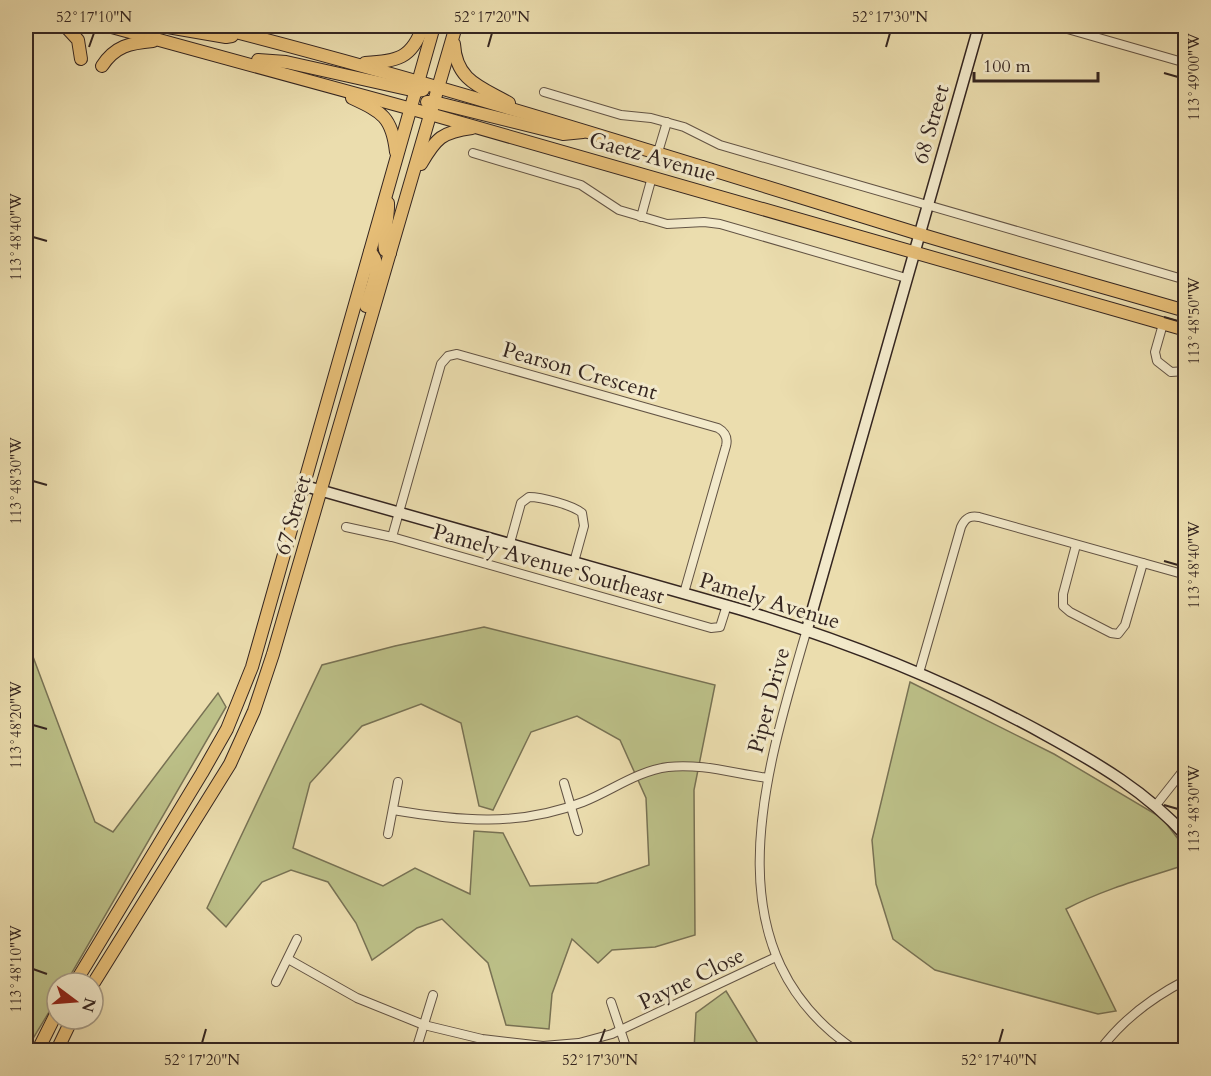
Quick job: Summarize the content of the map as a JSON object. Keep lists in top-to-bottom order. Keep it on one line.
{"streets":{"main road":["Gaetz Avenue","67 Street"],"street":["68 Street","Pearson Crescent","Pamely Avenue Southeast","Pamely Avenue","Piper Drive","Payne Close"]},"crossings":[["68 Street","Gaetz Avenue"],["68 Street","Piper Drive"],["Gaetz Avenue","67 Street"],["Gaetz Avenue","Piper Drive"],["Pearson Crescent","Pamely Avenue Southeast"],["Pearson Crescent","Pamely Avenue"],["67 Street","Pamely Avenue"],["Pamely Avenue Southeast","Pamely Avenue"],["Pamely Avenue","Piper Drive"],["Piper Drive","Payne Close"]],"scale_bar":"100 m","north":"right","coordinates":["52°17'10\"N","52°17'20\"N","52°17'30\"N","113°49'00\"W","113°48'40\"W","113°48'50\"W","113°48'30\"W","113°48'20\"W","113°48'10\"W","52°17'40\"N"]}
